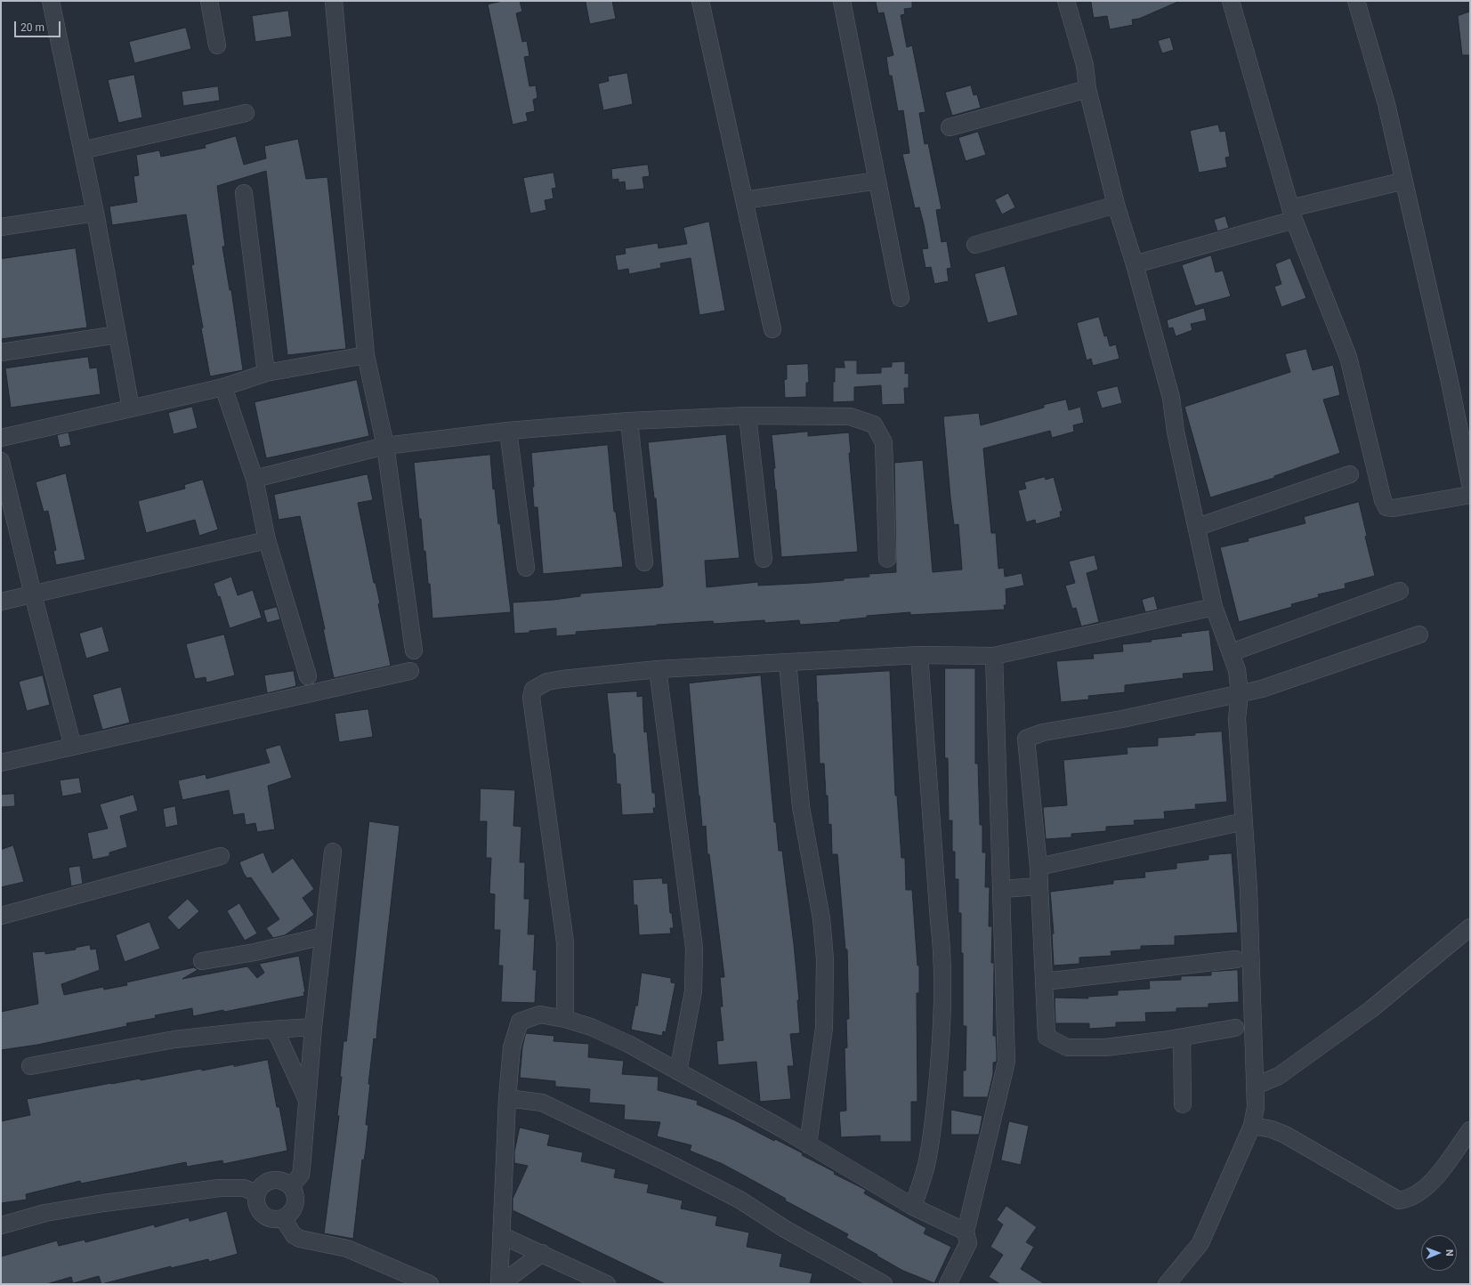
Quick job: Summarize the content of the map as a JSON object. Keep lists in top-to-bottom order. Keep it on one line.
{"scale_bar":"20 m","north":"right"}
